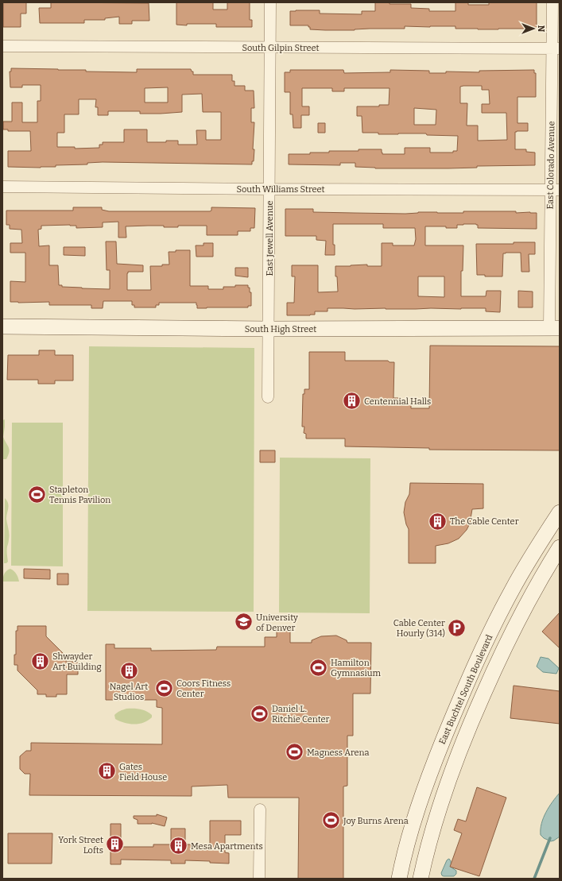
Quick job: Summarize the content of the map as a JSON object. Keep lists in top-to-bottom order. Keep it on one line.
{"streets":{"main road":["South High Street","East Buchtel South Boulevard"],"street":["South Gilpin Street","East Colorado Avenue","South Williams Street","East Jewell Avenue"]},"crossings":[["South Gilpin Street","East Colorado Avenue"],["South Gilpin Street","East Jewell Avenue"],["East Colorado Avenue","South Williams Street"],["East Colorado Avenue","South High Street"],["South Williams Street","East Jewell Avenue"],["East Jewell Avenue","South High Street"]],"places":{"building":["Centennial Halls","The Cable Center","Shwayder Art Building","Nagel Art Studios","Gates Field House","York Street Lofts","Mesa Apartments"],"sports":["Stapleton Tennis Pavilion","Hamilton Gymnasium","Coors Fitness Center","Daniel L. Ritchie Center","Magness Arena","Joy Burns Arena"],"school or university":["University of Denver"],"parking":["Cable Center Hourly (314)"]},"north":"right"}
